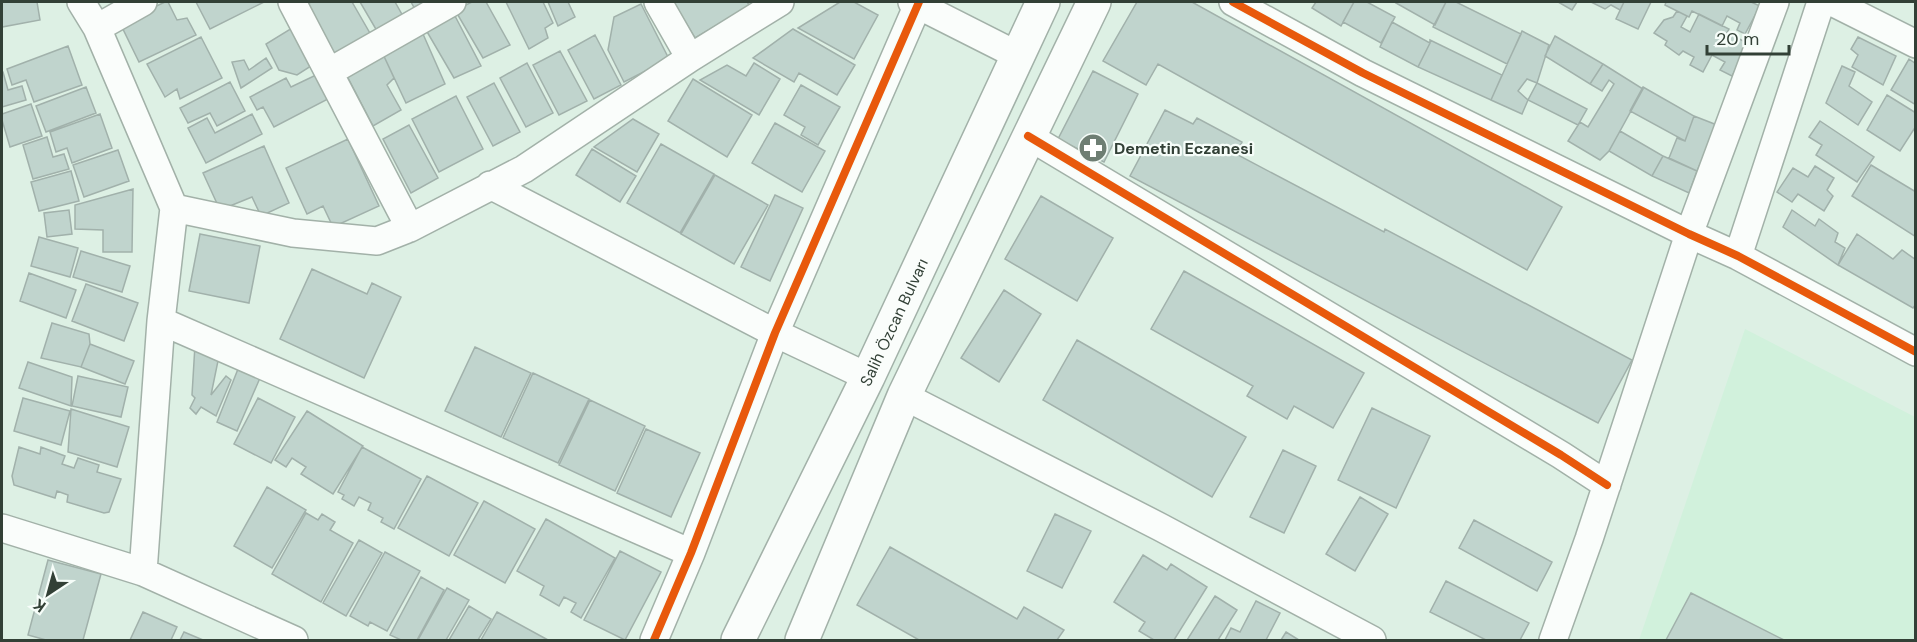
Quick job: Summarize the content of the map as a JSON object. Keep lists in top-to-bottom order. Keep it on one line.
{"streets":{"main road":["Salih Özcan Bulvarı"]},"places":{"pharmacy":["Demetin Eczanesi"]},"scale_bar":"20 m","north":"bottom left"}
